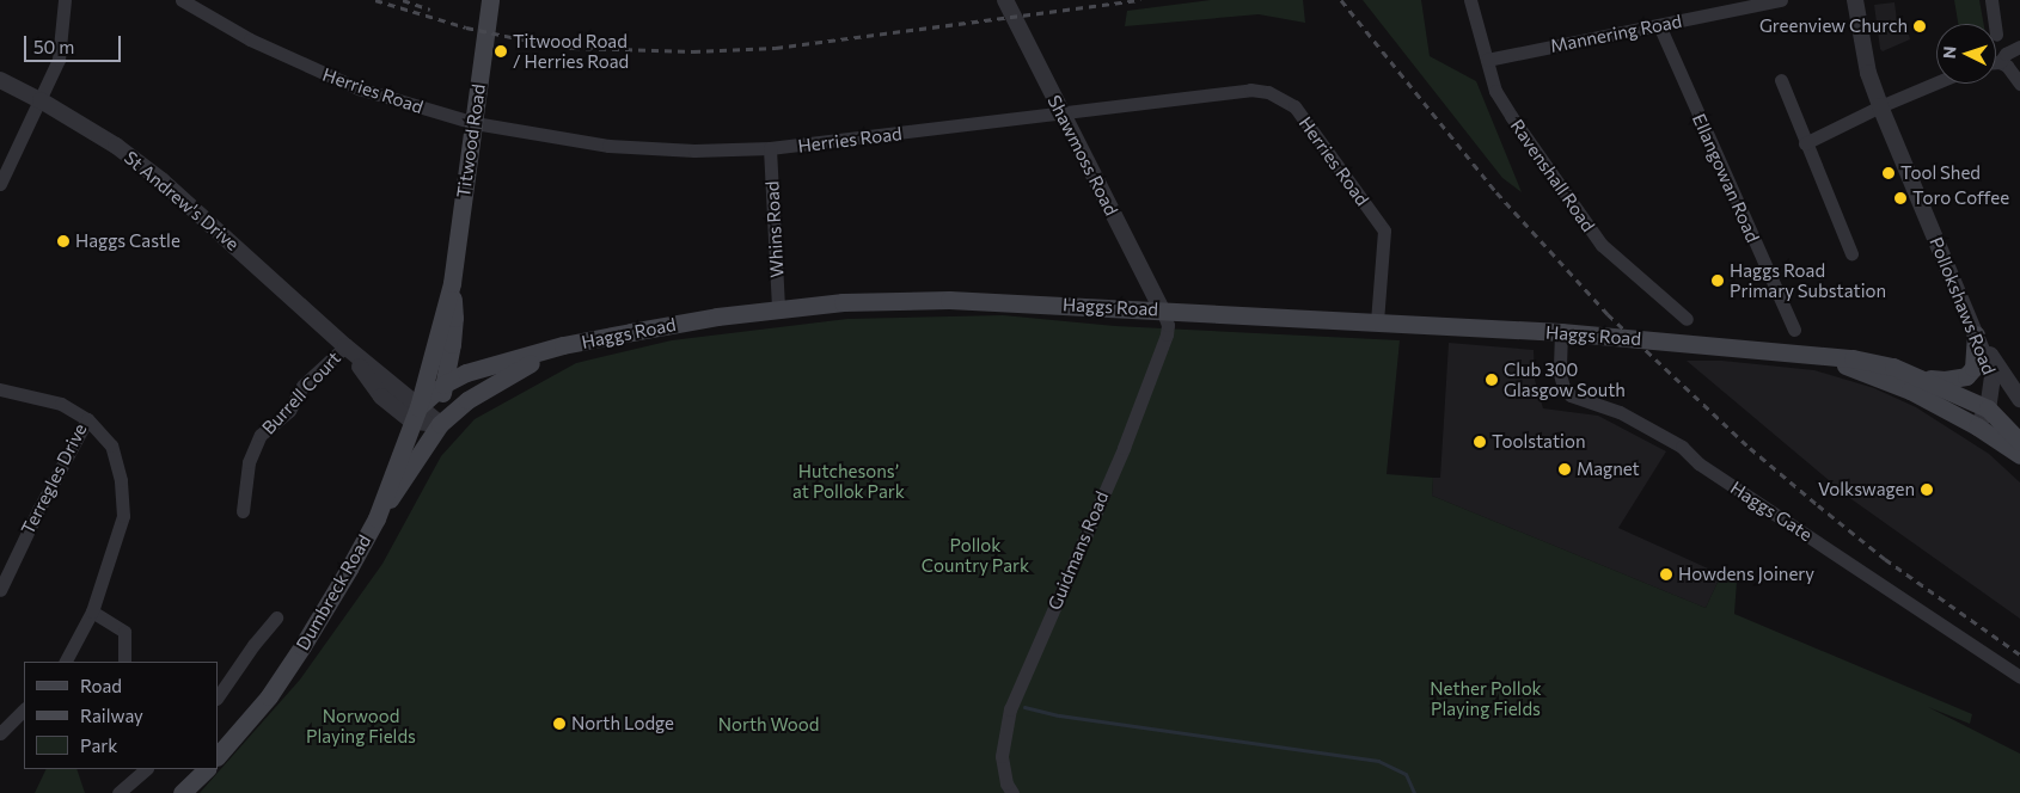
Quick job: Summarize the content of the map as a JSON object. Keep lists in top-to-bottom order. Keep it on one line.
{"streets":{"main road":["Titwood Road","Haggs Road","Dumbreck Road"],"street":["Mannering Road","Herries Road","Shawmoss Road","Ravenshall Road","Ellangowan Road","St Andrew's Drive","Whins Road","Pollokshaws Road","Burrell Court","Terregles Drive","Haggs Gate","Guidmans Road"]},"crossings":[["Mannering Road","Ravenshall Road"],["Mannering Road","Ellangowan Road"],["Herries Road","Titwood Road"],["Herries Road","Shawmoss Road"],["Herries Road","Whins Road"],["Herries Road","Haggs Road"],["Titwood Road","St Andrew's Drive"],["Titwood Road","Haggs Road"],["Titwood Road","Dumbreck Road"],["Shawmoss Road","Haggs Road"],["Shawmoss Road","Guidmans Road"],["St Andrew's Drive","Haggs Road"],["St Andrew's Drive","Burrell Court"],["St Andrew's Drive","Dumbreck Road"],["Whins Road","Haggs Road"],["Pollokshaws Road","Haggs Road"],["Haggs Road","Haggs Gate"],["Haggs Road","Guidmans Road"],["Haggs Road","Dumbreck Road"]],"parks":["Hutchesons’ at Pollok Park","Pollok Country Park","Nether Pollok Playing Fields","Norwood Playing Fields","North Wood"],"places":["Greenview Church","Titwood Road / Herries Road","Tool Shed","Toro Coffee","Haggs Castle","Haggs Road Primary Substation","Club 300 Glasgow South","Toolstation","Magnet","Volkswagen","Howdens Joinery","North Lodge"],"legend":["Road","Railway","Park"],"scale_bar":"50 m","north":"left"}
